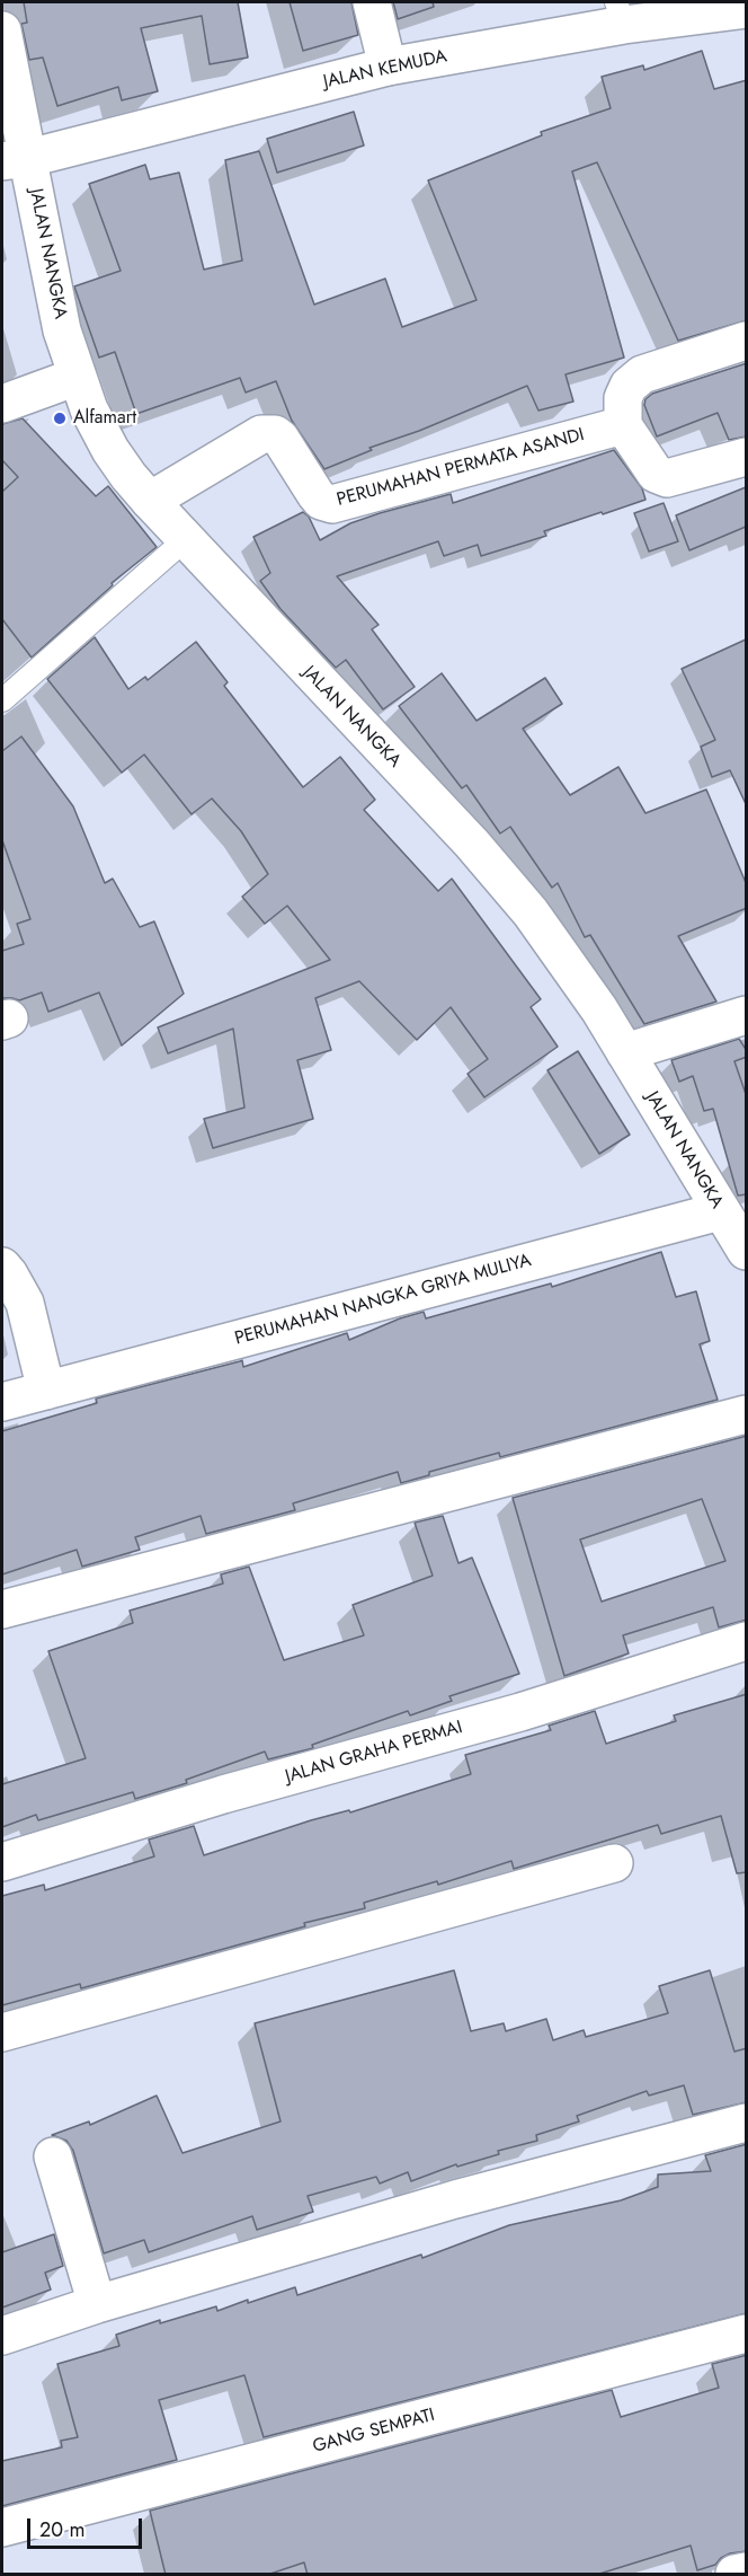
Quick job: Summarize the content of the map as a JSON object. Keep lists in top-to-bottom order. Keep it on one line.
{"streets":{"street":["JALAN KEMUDA","JALAN NANGKA","PERUMAHAN PERMATA ASANDI","PERUMAHAN NANGKA GRIYA MULIYA","JALAN GRAHA PERMAI","GANG SEMPATI"]},"crossings":[["JALAN KEMUDA","JALAN NANGKA"],["JALAN NANGKA","PERUMAHAN PERMATA ASANDI"],["JALAN NANGKA","PERUMAHAN NANGKA GRIYA MULIYA"]],"places":["Alfamart"],"scale_bar":"20 m"}
